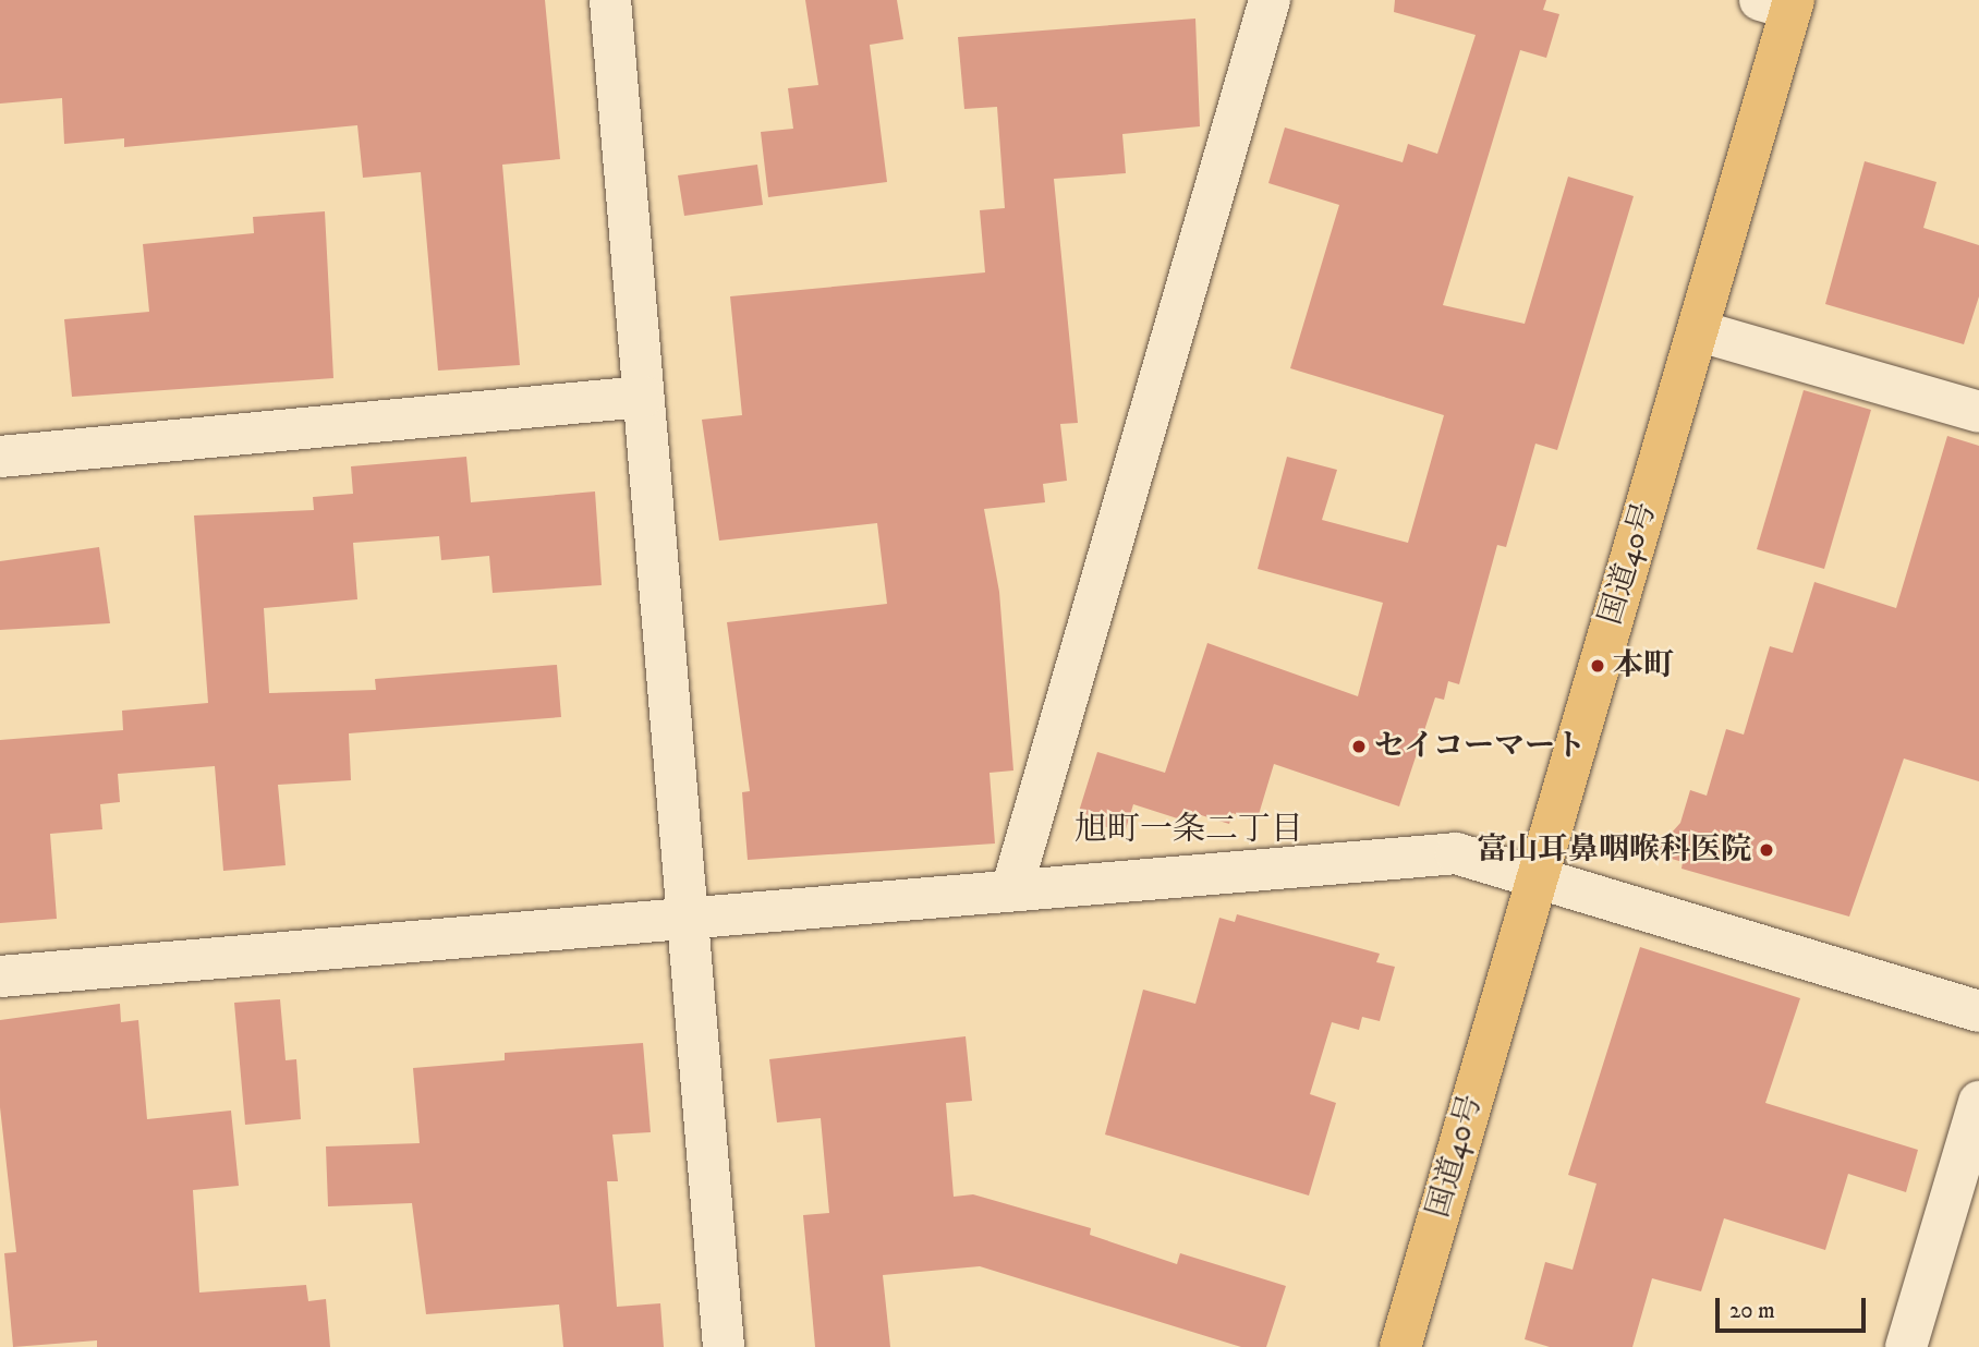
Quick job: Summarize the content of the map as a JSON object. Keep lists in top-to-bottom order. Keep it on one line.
{"streets":{"highway":["国道40号"]},"districts":["旭町一条二丁目"],"places":["本町","セイコーマート","富山耳鼻咽喉科医院"],"scale_bar":"20 m"}
